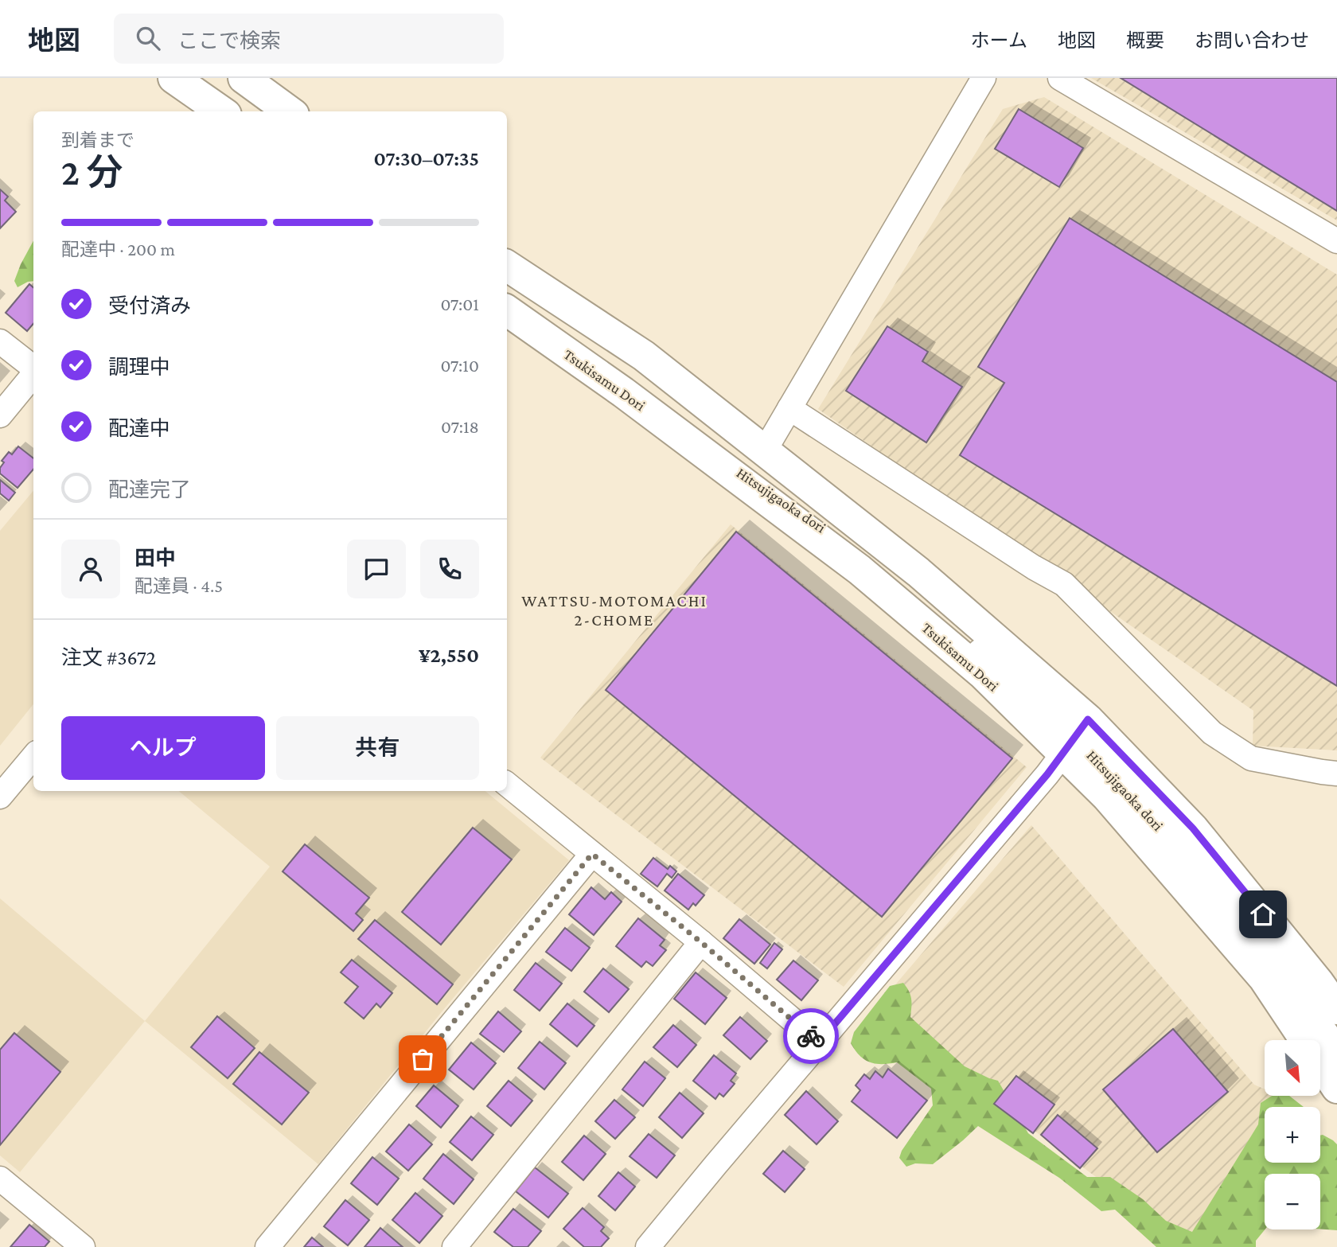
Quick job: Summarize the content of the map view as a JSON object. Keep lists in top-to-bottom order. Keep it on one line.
{"streets":{"highway":["Tsukisamu Dori"],"main road":["Hitsujigaoka dori"]},"crossings":[["Tsukisamu Dori","Hitsujigaoka dori"]],"districts":["WATTSU-MOTOMACHI 2-CHOME"],"north":"bottom right","page":{"header":"地図","search":"ここで検索","nav":["ホーム","地図","概要","お問い合わせ"],"heading":["2 分","到着まで","07:30–07:35"],"panel":["田中","配達員 · 4.5","注文 #3672","¥2,550"],"bar":"配達中 · 200 m","list":[["受付済み","07:01"],["調理中","07:10"],["配達中","07:18"],"配達完了"],"buttons":["ヘルプ","共有"],"map_buttons":["+","−"]}}
